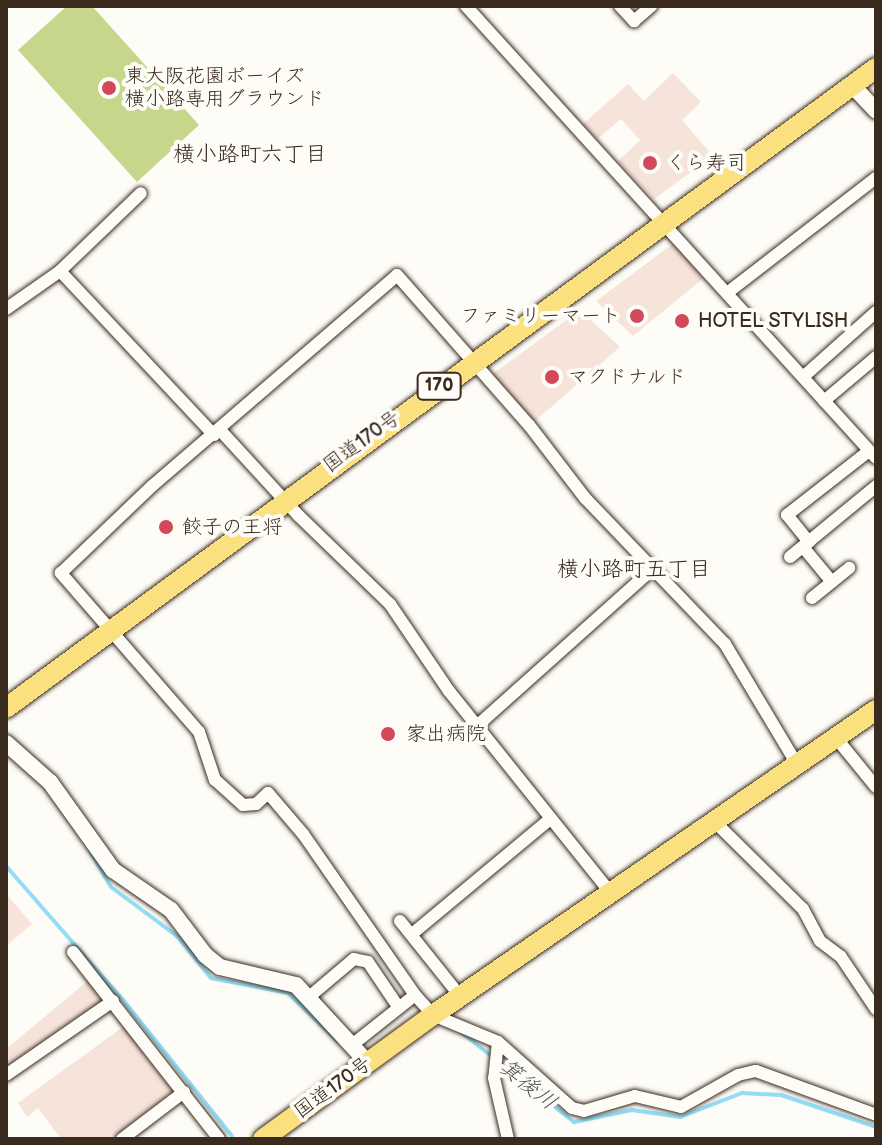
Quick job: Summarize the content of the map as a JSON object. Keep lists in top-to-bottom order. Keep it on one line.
{"streets":{"highway":["170","国道170号"]},"districts":["横小路町六丁目","横小路町五丁目"],"water":["箕後川"],"places":["東大阪花園ボーイズ 横小路専用グラウンド","くら寿司","ファミリーマート","HOTEL STYLISH","マクドナルド","餃子の王将","家出病院"]}
